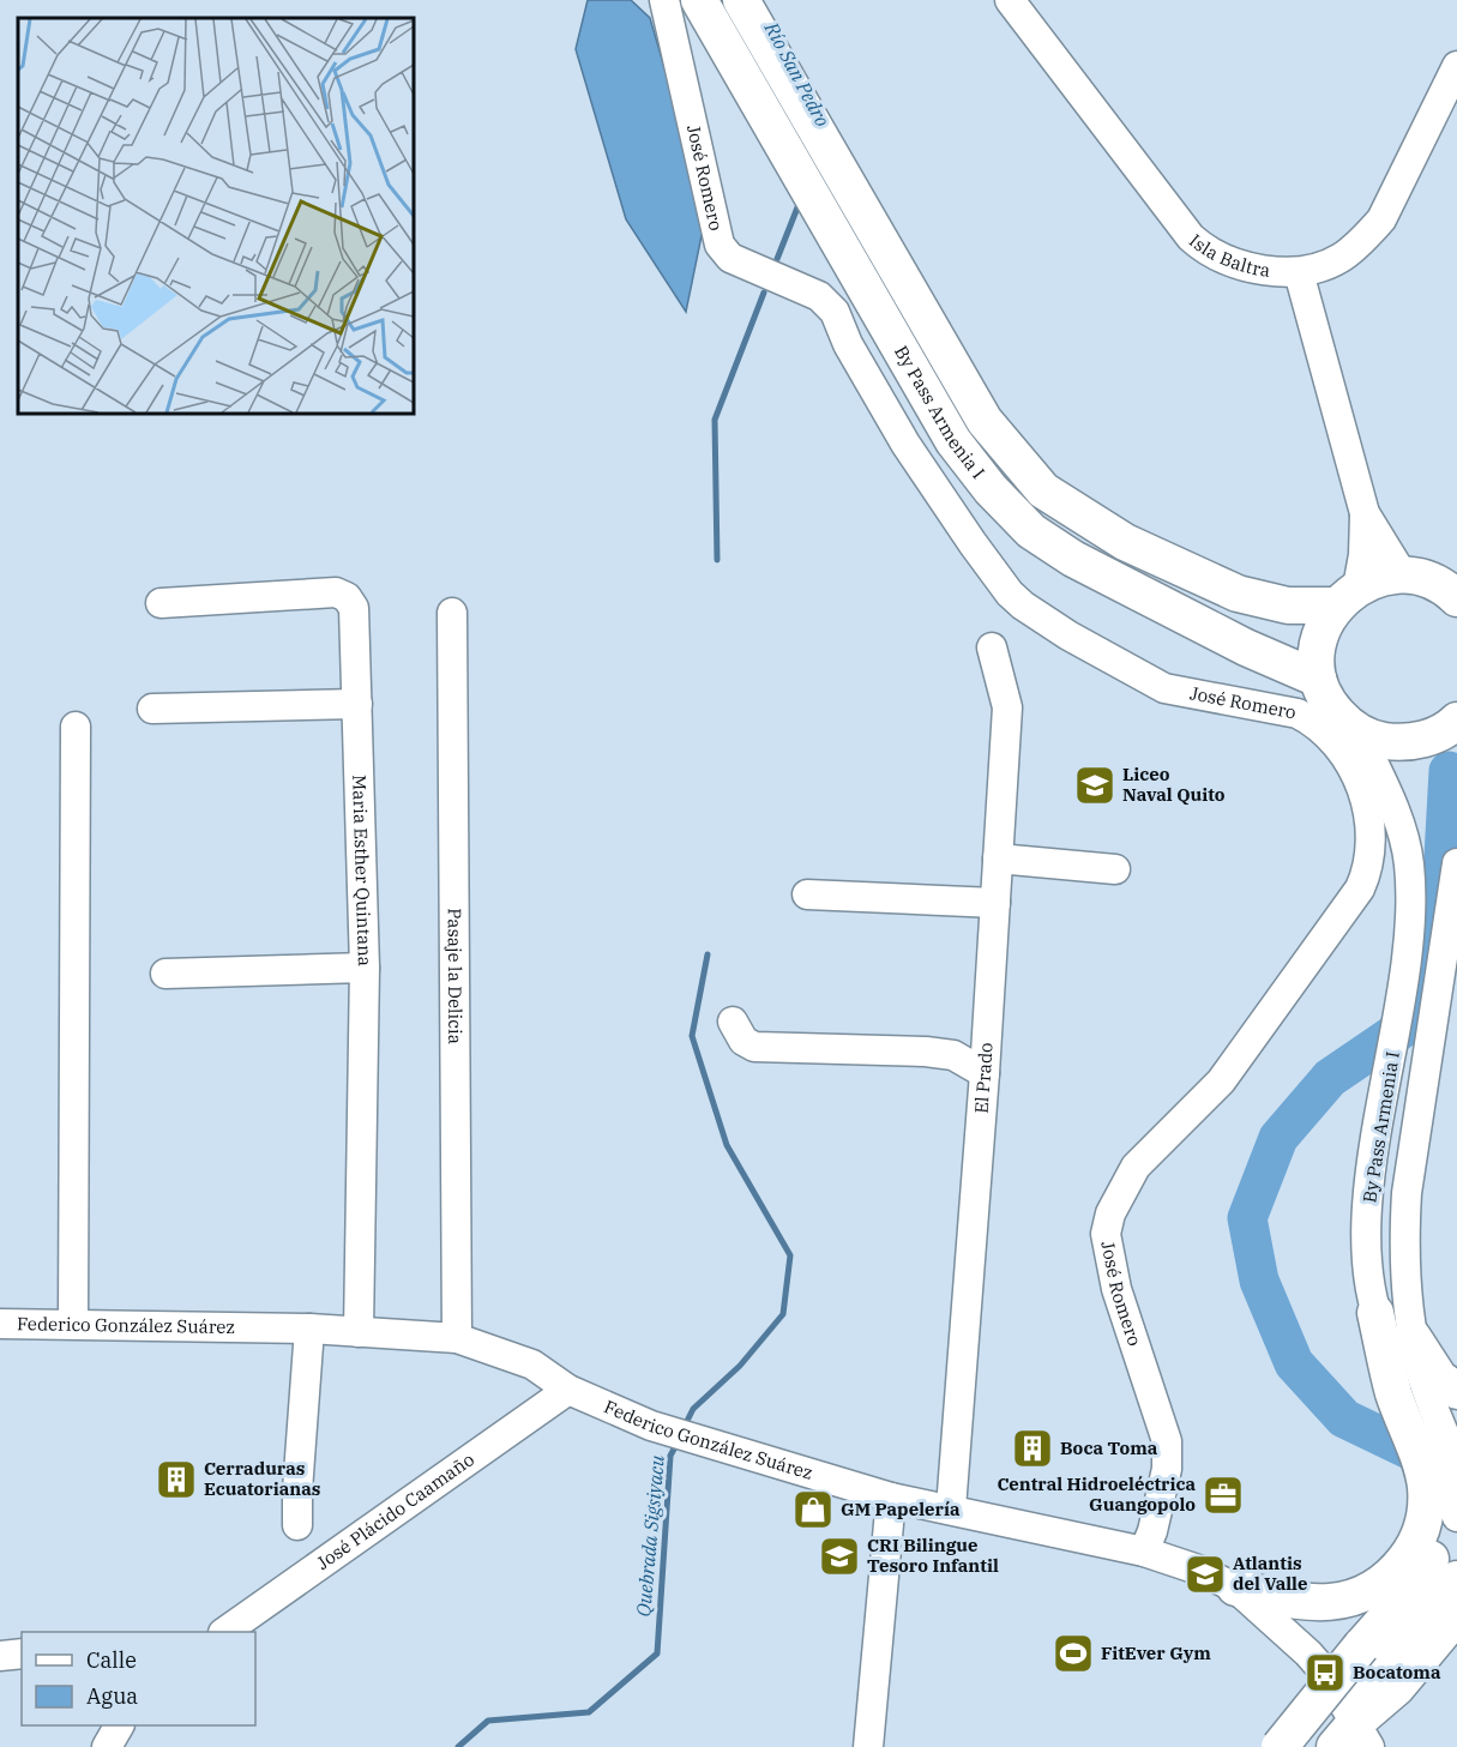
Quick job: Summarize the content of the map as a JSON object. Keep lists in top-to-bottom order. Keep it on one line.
{"streets":{"main road":["By Pass Armenia I"],"street":["José Romero","Isla Baltra","Maria Esther Quintana","Pasaje la Delicia","El Prado","Federico González Suárez","José Plácido Caamaño"]},"crossings":[["José Romero","Federico González Suárez"],["Maria Esther Quintana","Federico González Suárez"],["Pasaje la Delicia","Federico González Suárez"],["El Prado","Federico González Suárez"],["Federico González Suárez","José Plácido Caamaño"]],"water":["Río San Pedro","Quebrada Sigsiyacu"],"places":{"school or university":["Liceo Naval Quito","CRI Bilingue Tesoro Infantil","Atlantis del Valle"],"building":["Boca Toma","Cerraduras Ecuatorianas"],"office":["Central Hidroeléctrica Guangopolo"],"shop":["GM Papelería"],"sports":["FitEver Gym"],"bus stop":["Bocatoma"]},"legend":["Calle","Agua"]}
